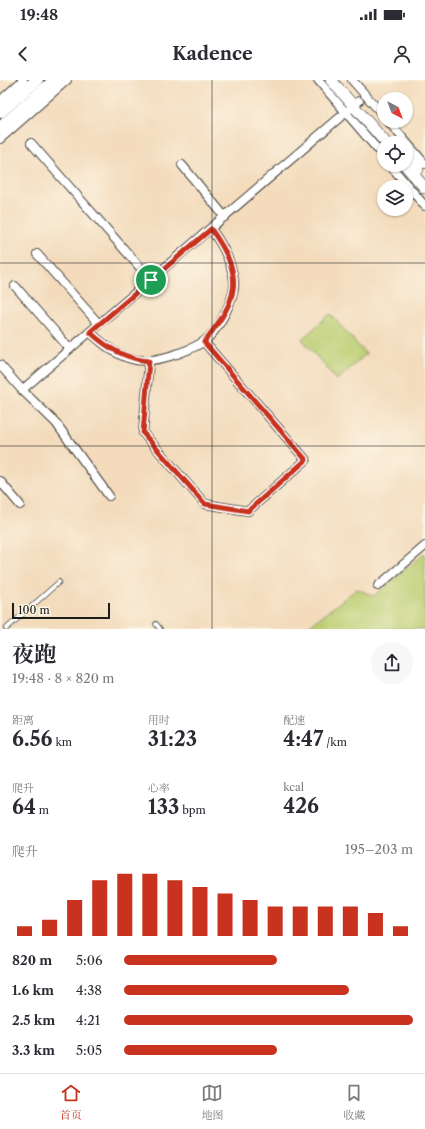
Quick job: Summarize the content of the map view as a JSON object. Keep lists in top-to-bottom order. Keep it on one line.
{"scale_bar":"100 m","north":"bottom right","page":{"status":"19:48","header":"Kadence","scale":"100 m","heading":["夜跑","19:48 · 8 × 820 m"],"stats":[["距离","6.56 km"],["用时","31:23"],["配速","4:47 /km"],["爬升","64 m"],["心率","133 bpm"],["kcal","426"]],"chart":["爬升","195–203 m"],"list":[{"name":"820 m","note":"5:06"},{"name":"1.6 km","note":"4:38"},{"name":"2.5 km","note":"4:21"},{"name":"3.3 km","note":"5:05"}],"tabs":["首页","地图","收藏"]}}
